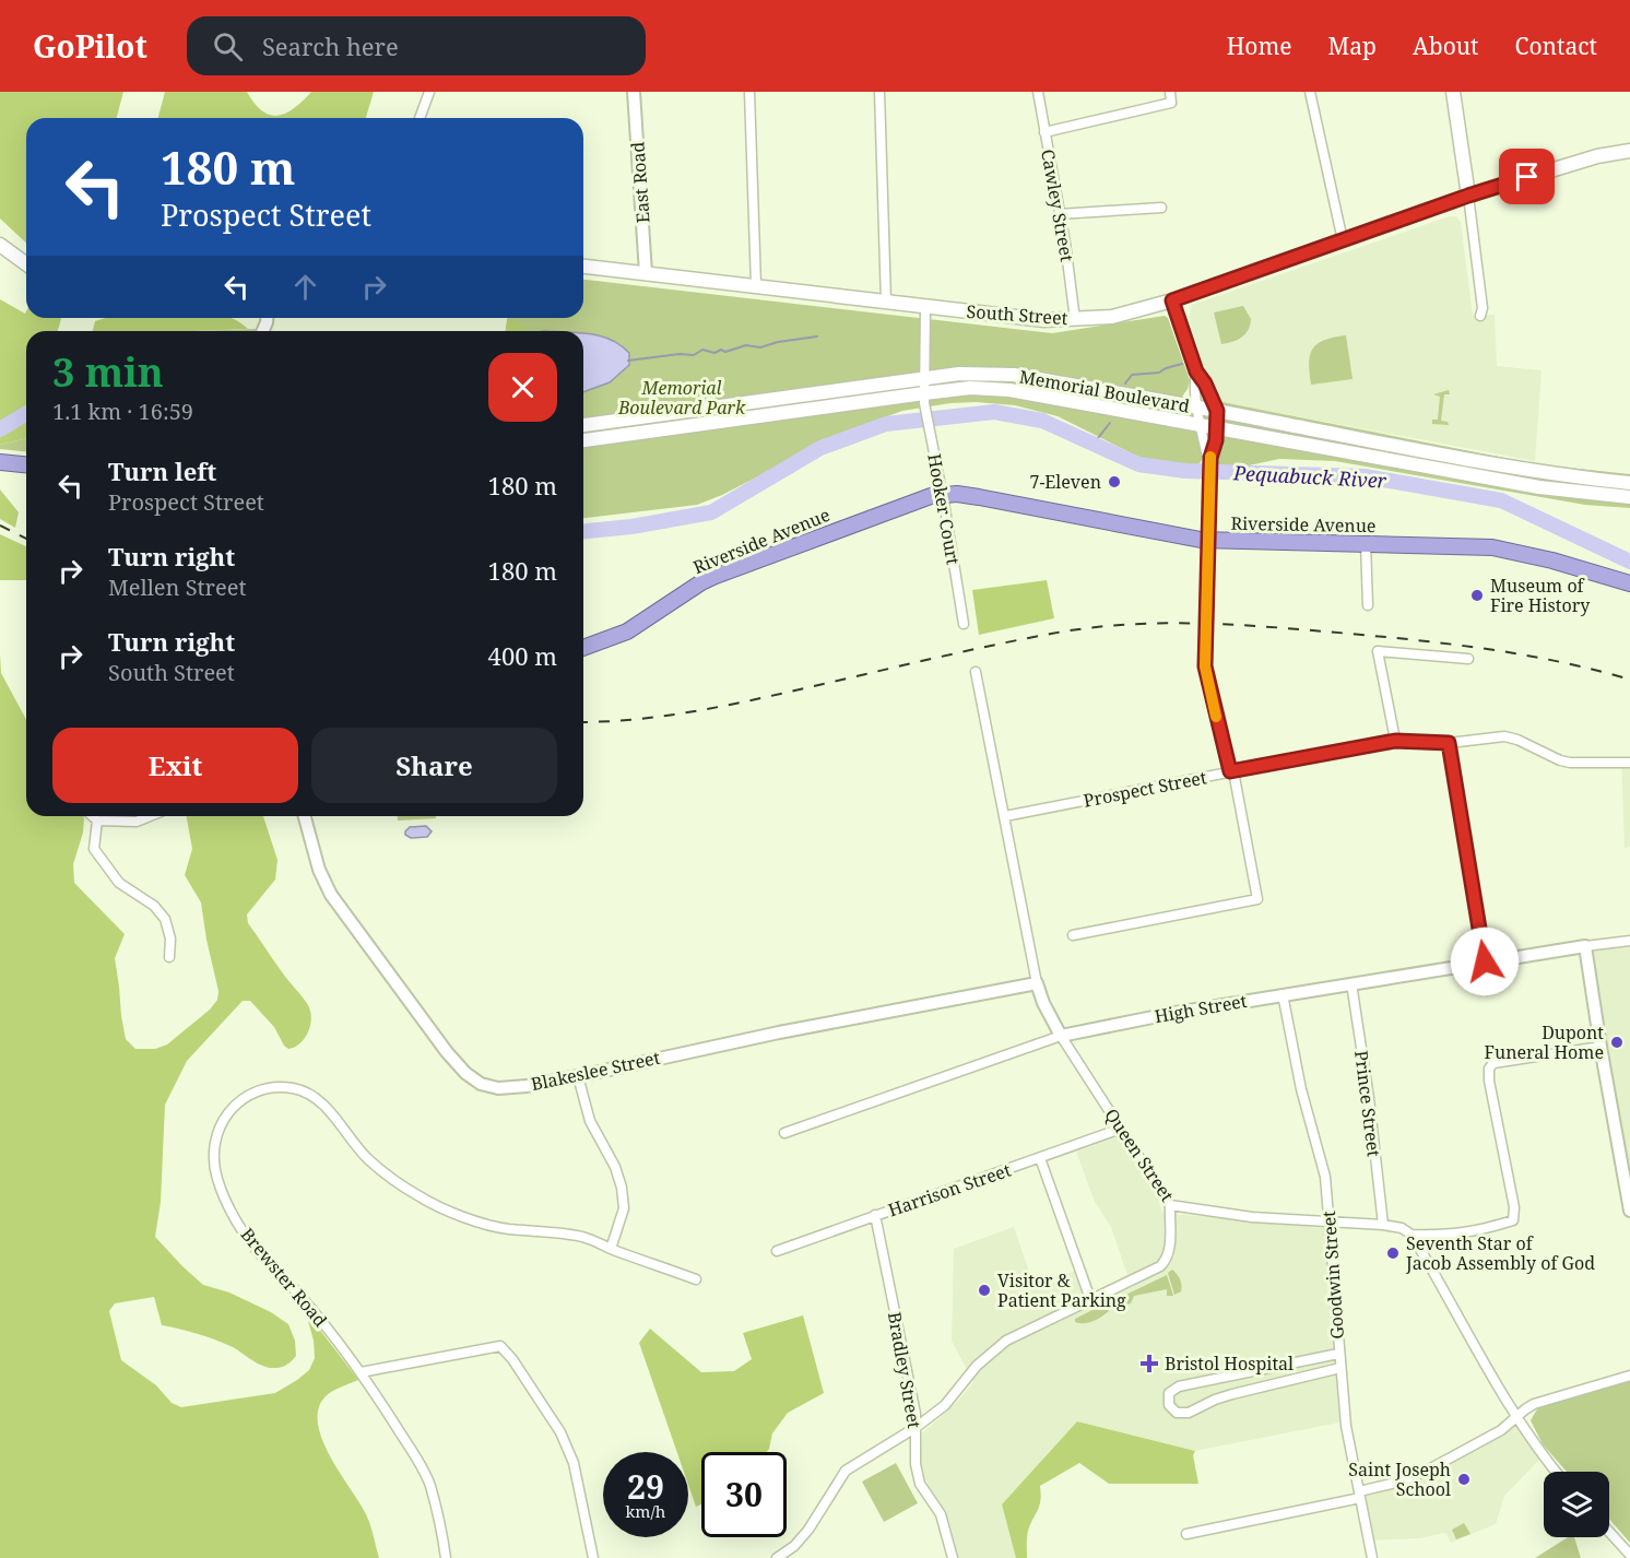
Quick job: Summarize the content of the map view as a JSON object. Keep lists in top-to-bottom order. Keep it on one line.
{"streets":{"highway":["Riverside Avenue"],"main road":["South Street","Memorial Boulevard"],"street":["East Road","Cawley Street","Hooker Court","Prospect Street","High Street","Blakeslee Street","Prince Street","Queen Street","Harrison Street","Goodwin Street","Brewster Road","Bradley Street"]},"crossings":[["East Road","South Street"],["Cawley Street","South Street"],["South Street","Hooker Court"],["Memorial Boulevard","Hooker Court"],["Hooker Court","Riverside Avenue"],["Prospect Street","Queen Street"],["High Street","Prince Street"],["High Street","Queen Street"],["High Street","Goodwin Street"],["Blakeslee Street","Queen Street"],["Prince Street","Queen Street"],["Queen Street","Harrison Street"],["Queen Street","Goodwin Street"],["Harrison Street","Bradley Street"]],"water":["Pequabuck River"],"parks":["Memorial Boulevard Park"],"places":{"other":["7-Eleven","Museum of Fire History","Dupont Funeral Home","Seventh Star of Jacob Assembly of God","Visitor & Patient Parking","Saint Joseph School"],"health":["Bristol Hospital"]},"page":{"header":"GoPilot","search":"Search here","nav":["Home","Map","About","Contact"],"turn":["180 m","Prospect Street"],"heading":["3 min","1.1 km · 16:59"],"list":[{"name":"Turn left","note":"Prospect Street","value":"180 m"},{"name":"Turn right","note":"Mellen Street","value":"180 m"},{"name":"Turn right","note":"South Street","value":"400 m"}],"buttons":["Exit","Share"],"speed":"29 km/h","limit":"30"}}
